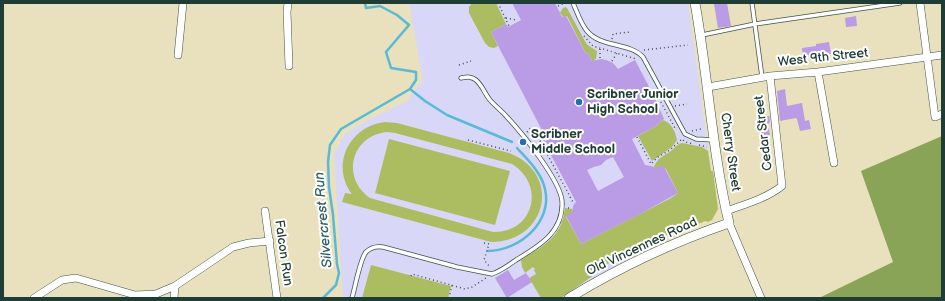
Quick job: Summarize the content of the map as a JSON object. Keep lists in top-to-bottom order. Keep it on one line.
{"streets":{"street":["West 9th Street","Cedar Street","Cherry Street","Old Vincennes Road","Falcon Run"]},"crossings":[["West 9th Street","Cedar Street"],["West 9th Street","Cherry Street"],["Cedar Street","Cherry Street"],["Cherry Street","Old Vincennes Road"]],"water":["Silvercrest Run"],"places":["Scribner Junior High School","Scribner Middle School"]}
